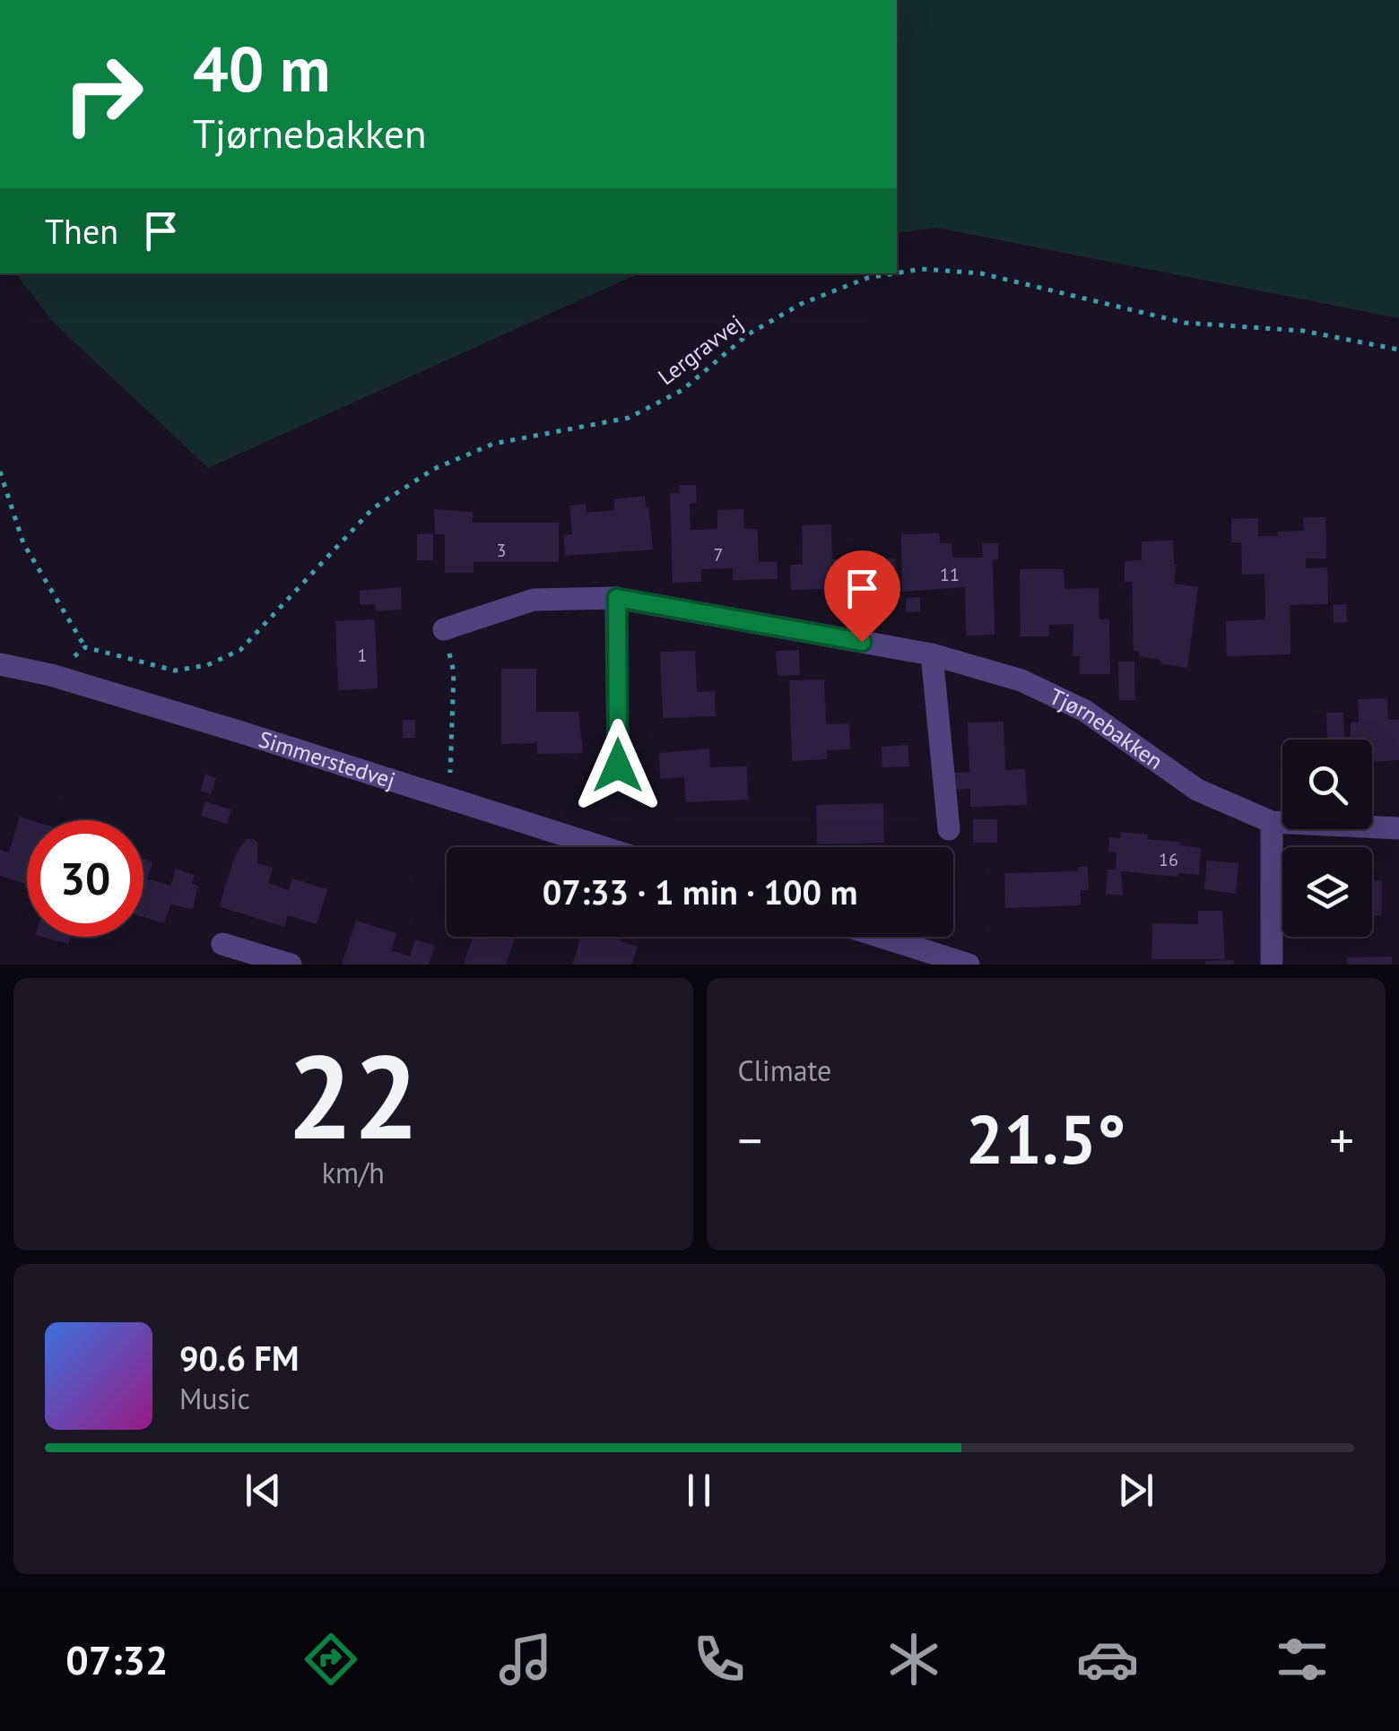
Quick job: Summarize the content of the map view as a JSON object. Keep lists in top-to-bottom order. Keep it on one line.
{"streets":{"street":["Tjørnebakken","Simmerstedvej"],"path":["Lergravvej"]},"house_numbers":["3","7","11","1","16"],"page":{"turn":["40 m","Tjørnebakken"],"then":"Then","limit":"30","trip":"07:33 · 1 min · 100 m","tile":[["22","km/h"],"Climate"],"heat":["−","21.5°","+"],"song":["90.6 FM","Music"],"tabs":"07:32"}}
